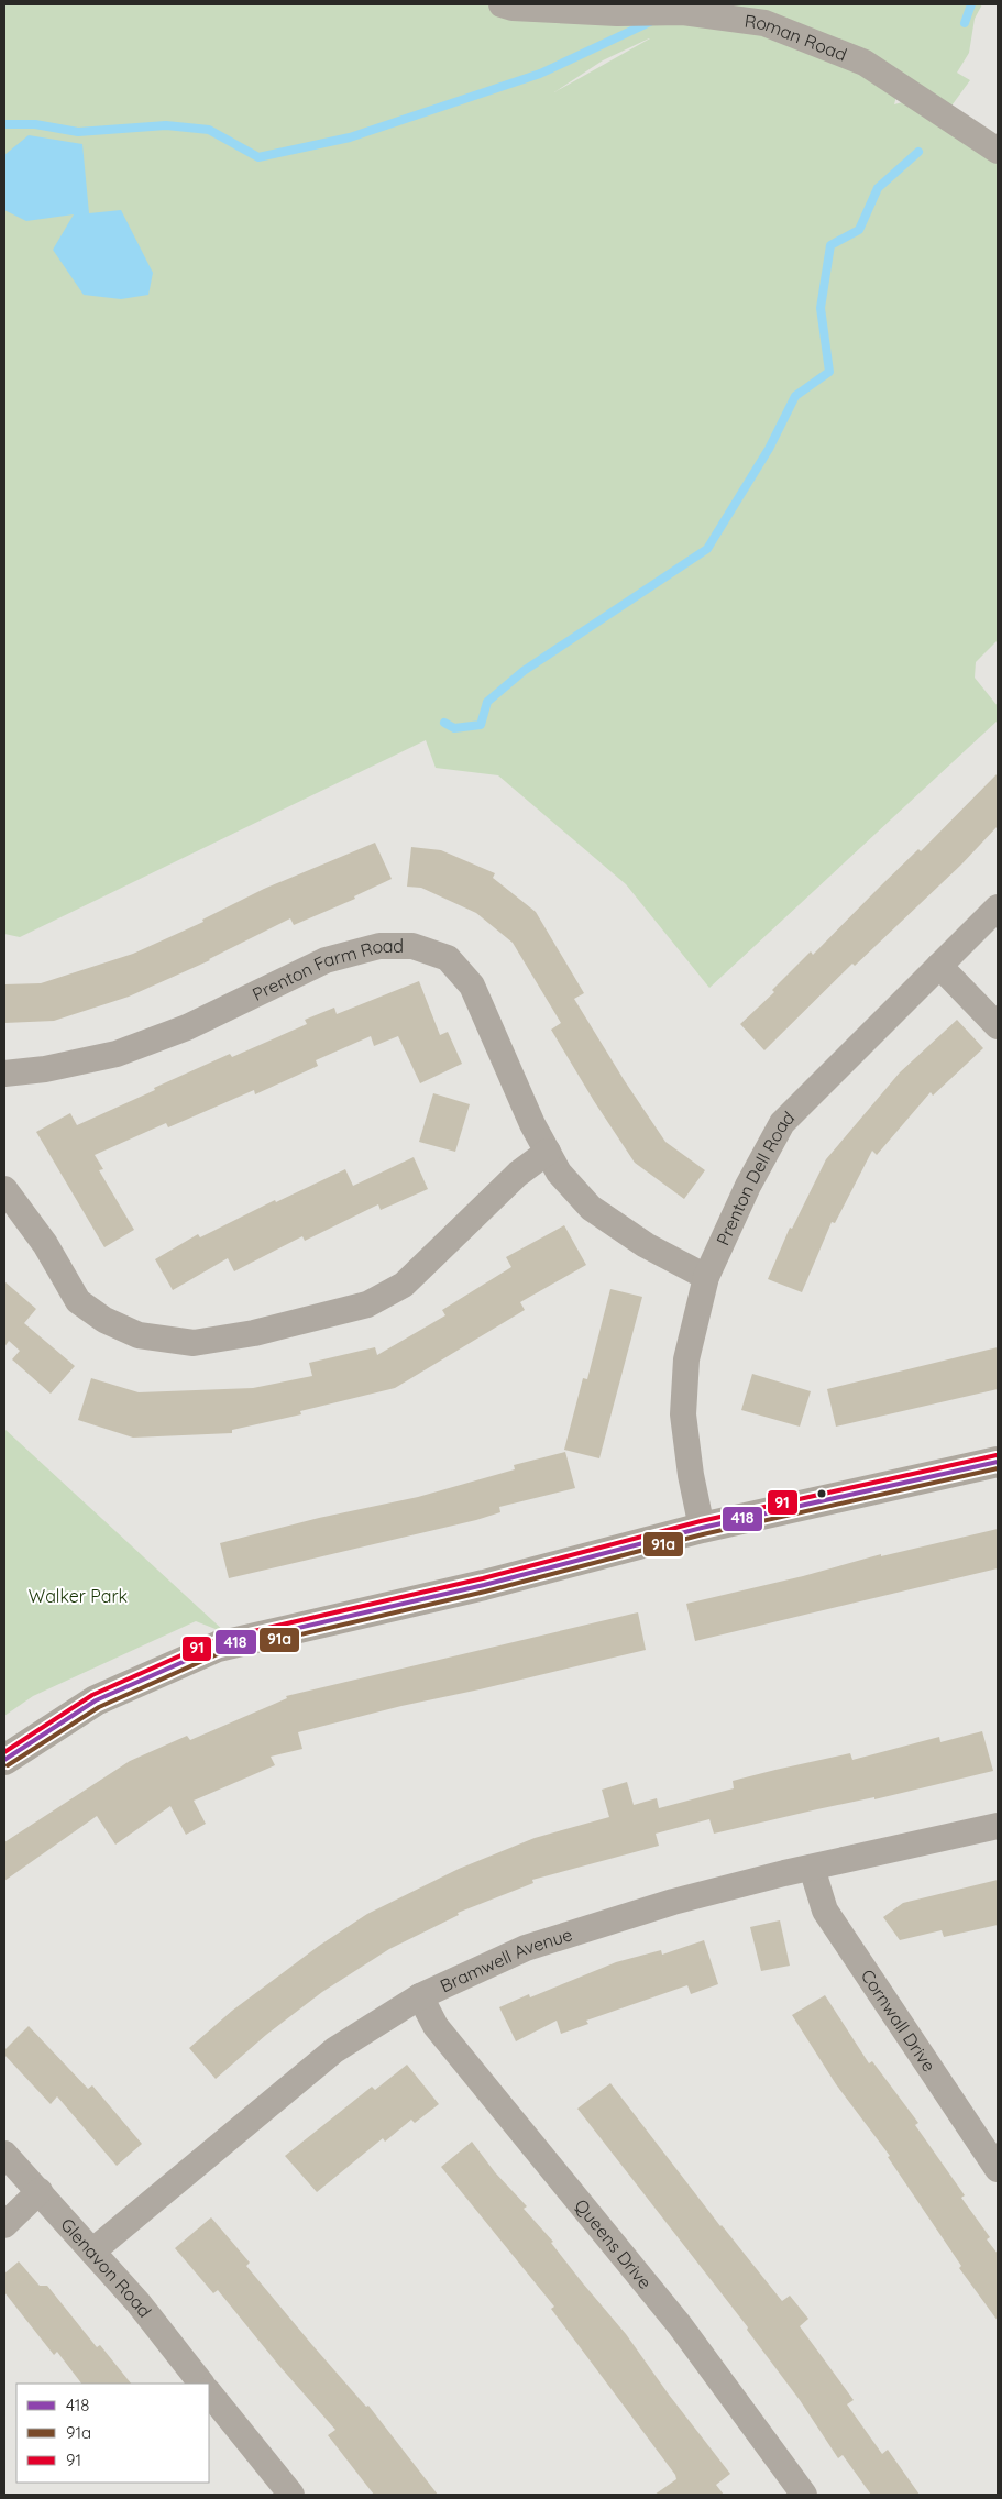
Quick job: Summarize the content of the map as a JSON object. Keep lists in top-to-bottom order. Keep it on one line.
{"streets":{"street":["Roman Road","Prenton Farm Road","Prenton Dell Road","Bramwell Avenue","Cornwall Drive","Queens Drive","Glenavon Road"]},"crossings":[["Prenton Farm Road","Prenton Dell Road"],["Bramwell Avenue","Cornwall Drive"],["Bramwell Avenue","Queens Drive"],["Bramwell Avenue","Glenavon Road"]],"parks":["Walker Park"],"lines":["transit line 91","transit line 418","transit line 91a"],"legend":["418","91a","91"]}
